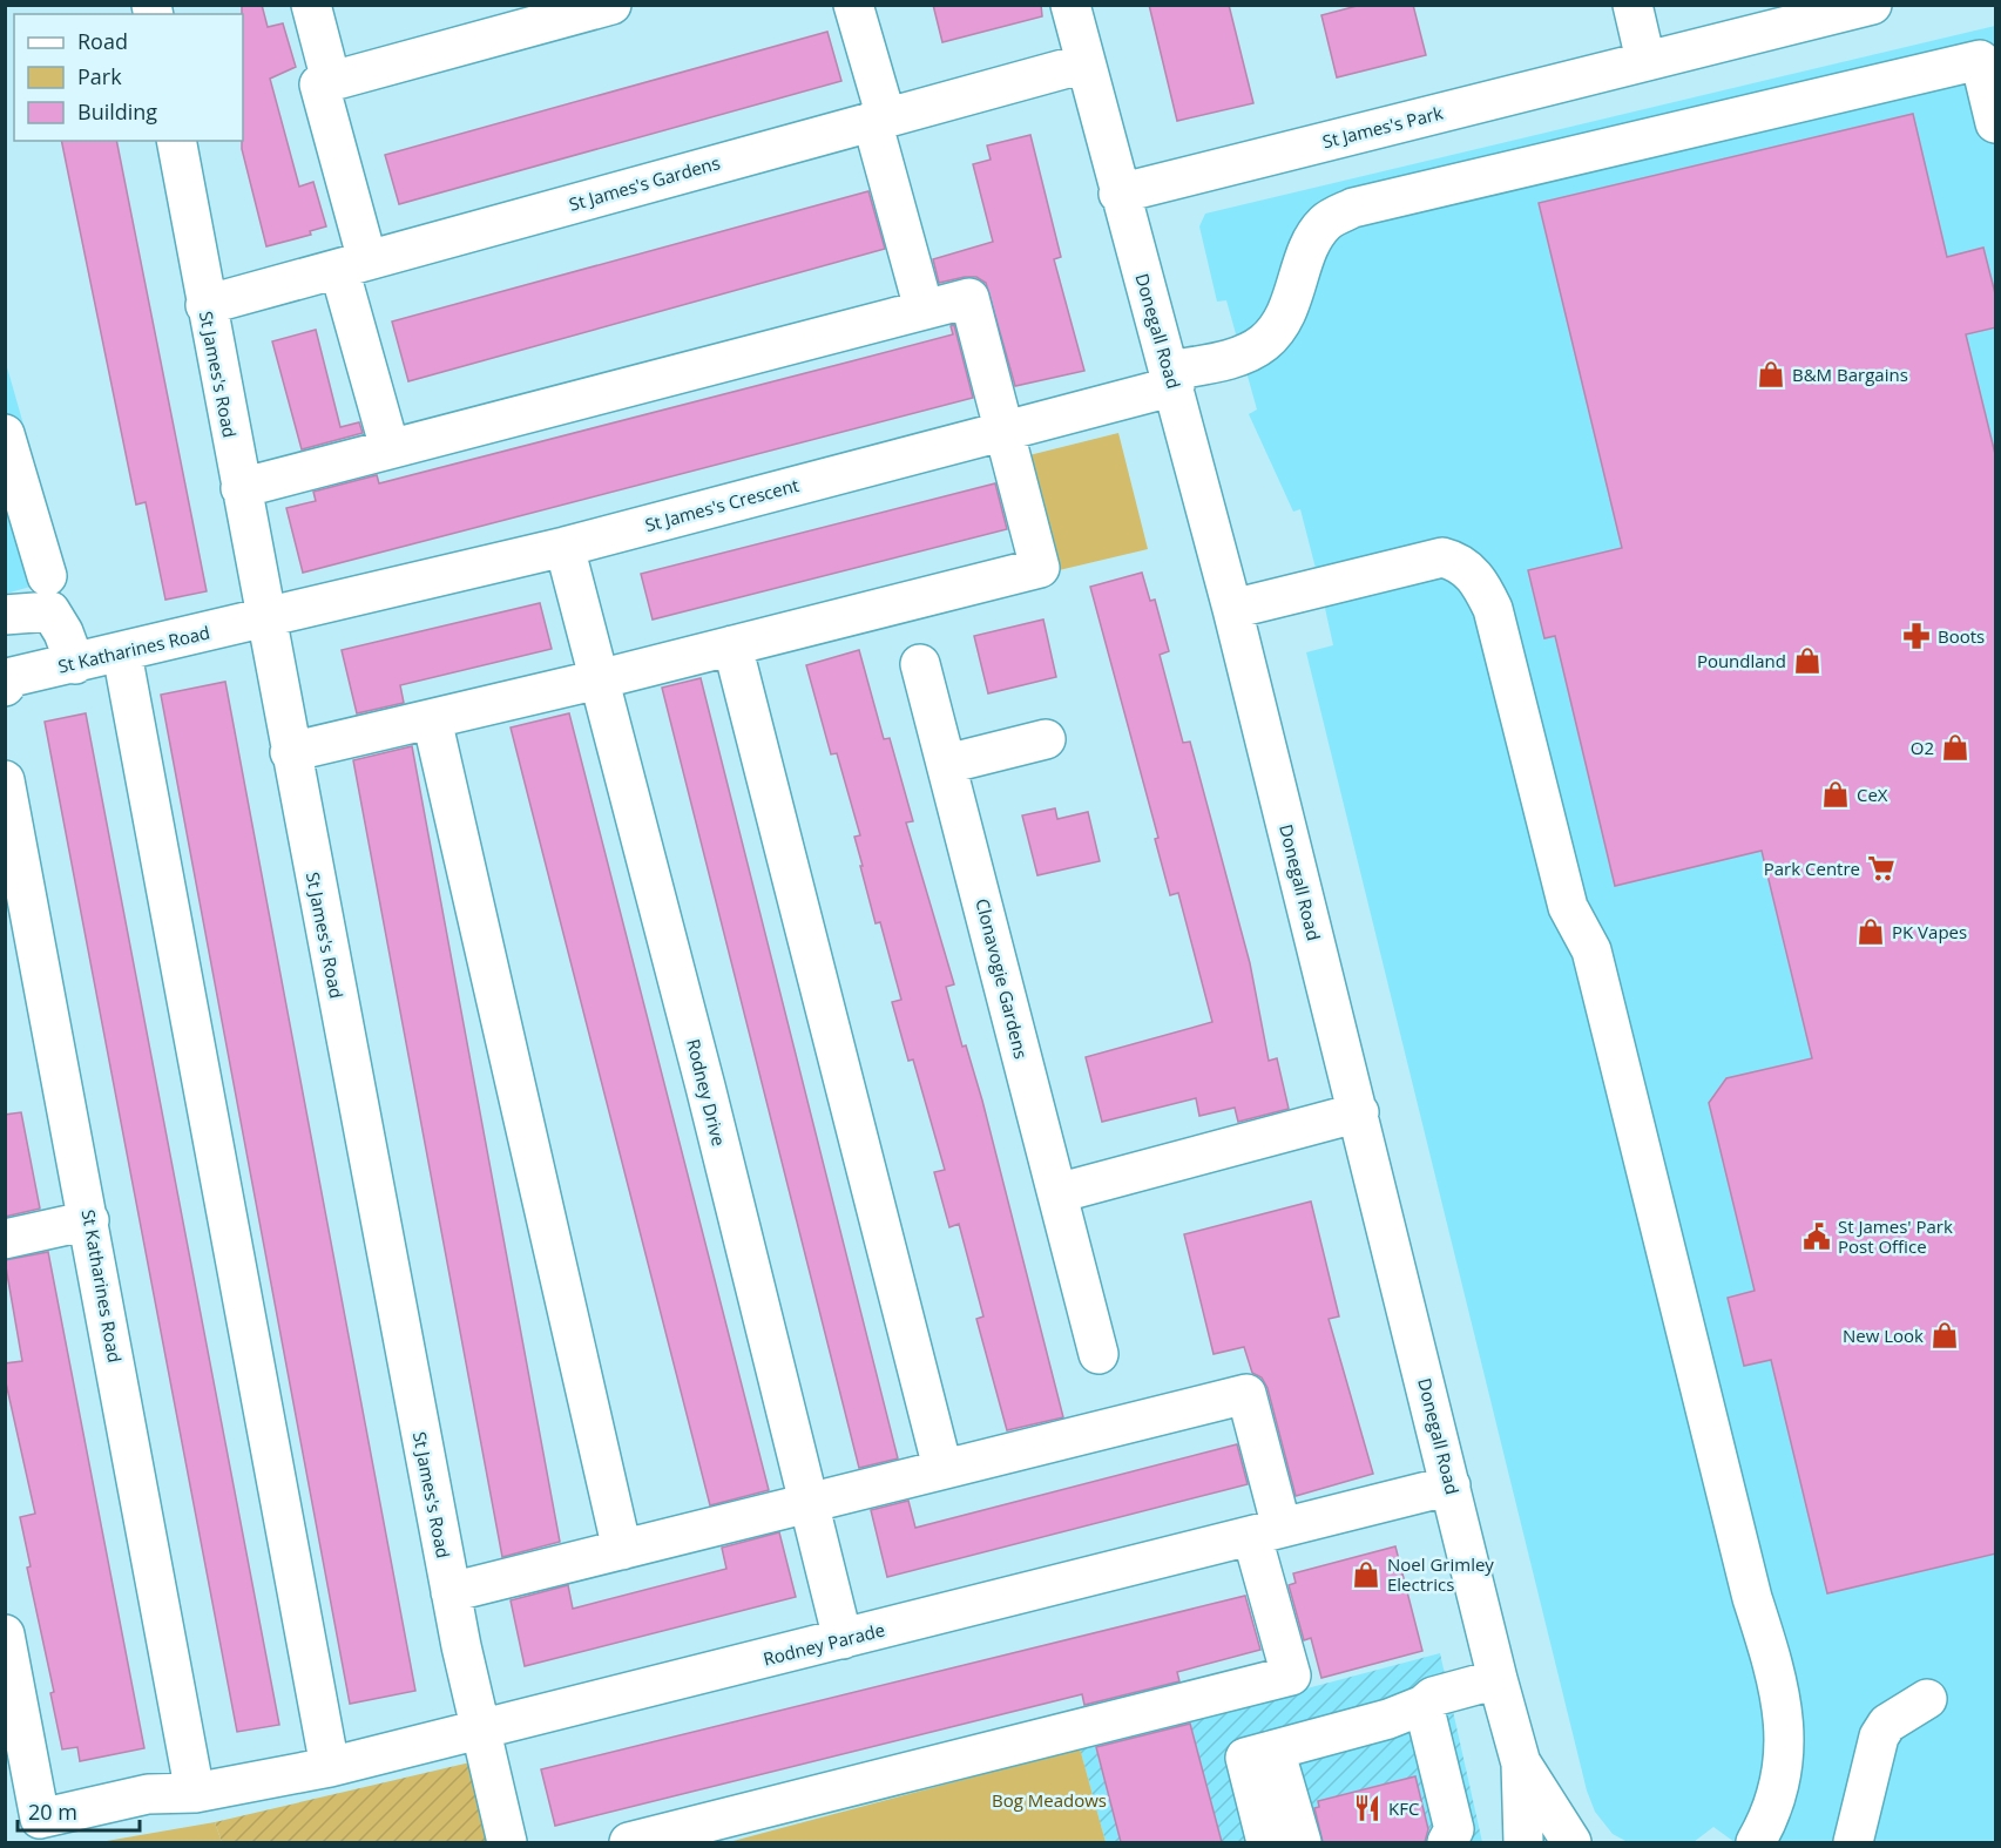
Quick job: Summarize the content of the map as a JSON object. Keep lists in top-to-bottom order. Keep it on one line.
{"streets":{"street":["St James's Park","St James's Gardens","Donegall Road","St James's Road","St James's Crescent","St Katharines Road","Clonavogie Gardens","Rodney Drive","Rodney Parade"]},"crossings":[["St James's Park","Donegall Road"],["St James's Gardens","Donegall Road"],["St James's Gardens","St James's Road"],["Donegall Road","St James's Crescent"],["Donegall Road","Rodney Parade"],["St James's Road","St James's Crescent"],["St James's Road","St Katharines Road"],["St James's Road","Rodney Parade"],["St James's Crescent","St Katharines Road"],["St James's Crescent","Rodney Drive"],["St Katharines Road","Rodney Parade"],["Rodney Drive","Rodney Parade"]],"parks":["Bog Meadows"],"places":{"shop":["B&M Bargains","Poundland","O2","CeX","PK Vapes","New Look","Noel Grimley Electrics"],"pharmacy":["Boots"],"supermarket":["Park Centre"],"public building":["St James' Park Post Office"],"restaurant":["KFC"]},"legend":["Road","Park","Building"],"scale_bar":"20 m"}
